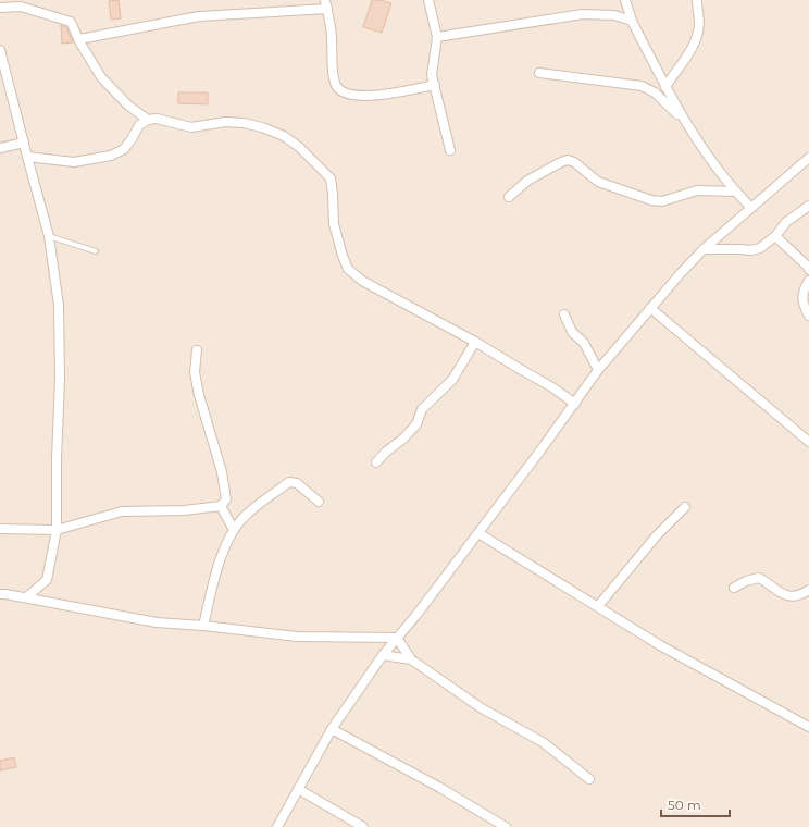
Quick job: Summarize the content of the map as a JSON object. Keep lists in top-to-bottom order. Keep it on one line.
{"scale_bar":"50 m"}
